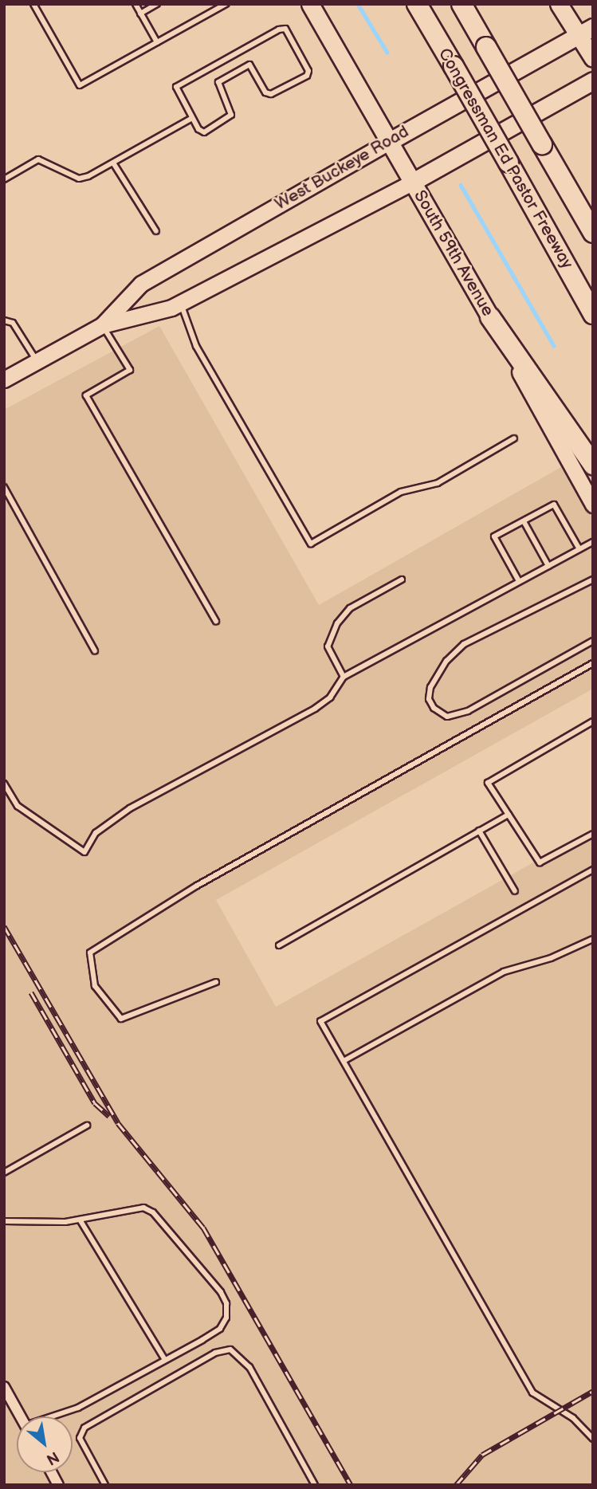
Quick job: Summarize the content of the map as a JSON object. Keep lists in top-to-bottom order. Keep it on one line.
{"streets":{"highway":["Congressman Ed Pastor Freeway"],"main road":["West Buckeye Road","South 59th Avenue"]},"crossings":[["West Buckeye Road","South 59th Avenue"]],"north":"bottom right"}
